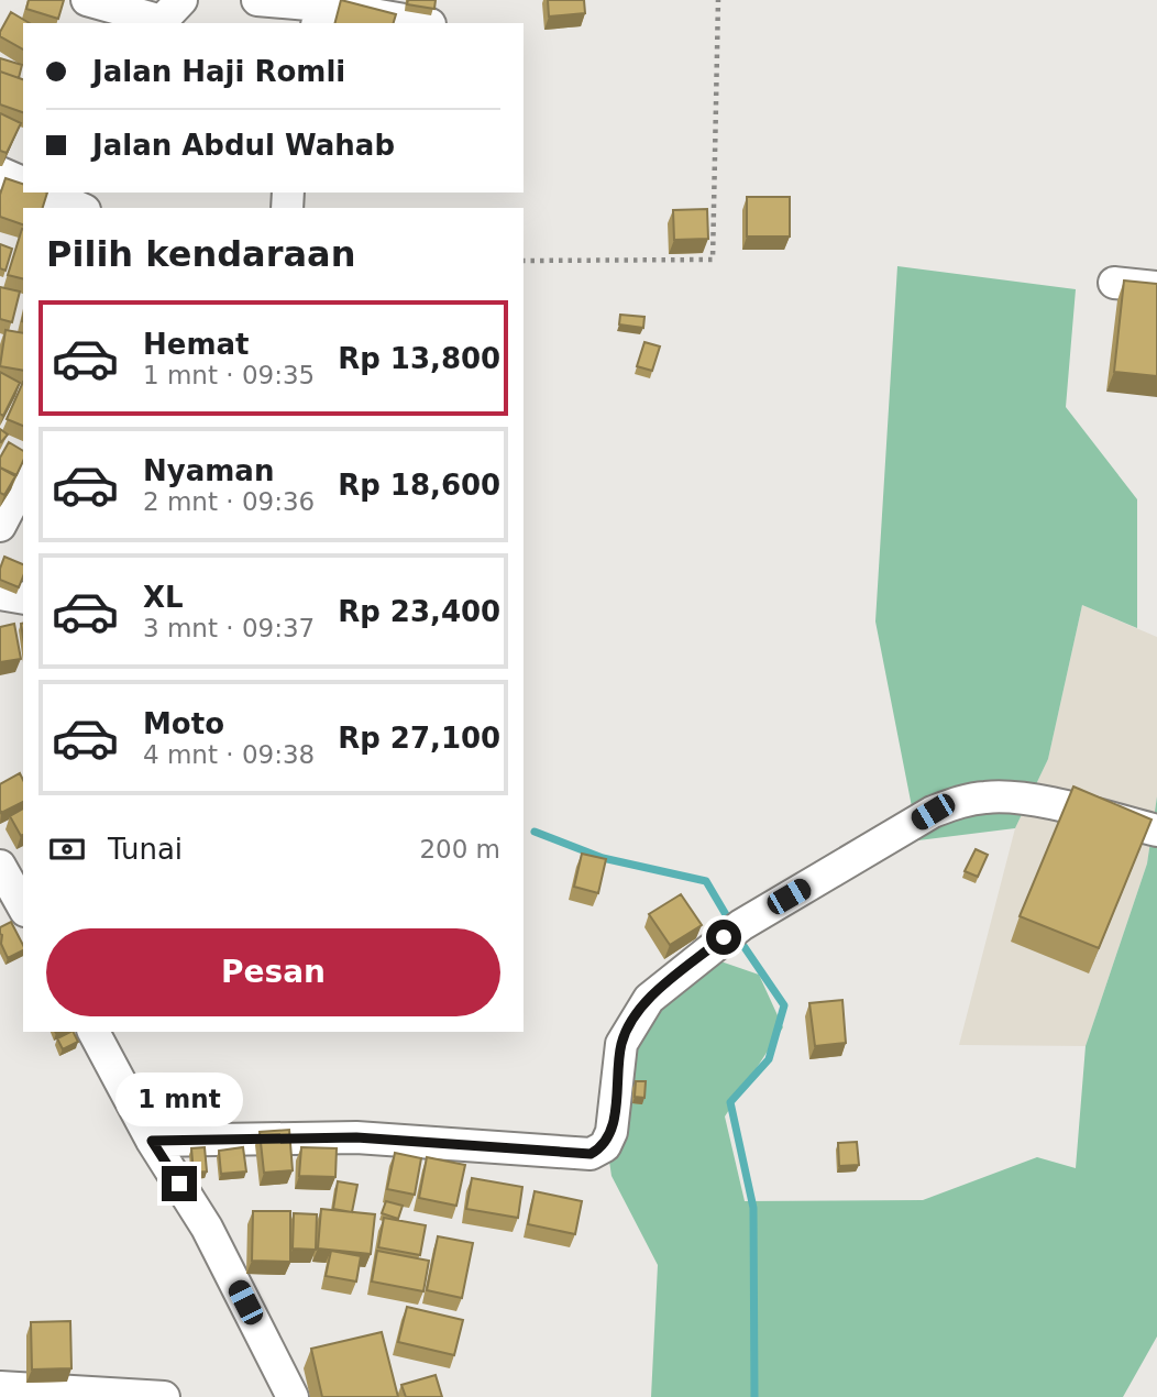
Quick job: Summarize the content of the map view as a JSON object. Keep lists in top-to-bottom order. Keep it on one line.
{"page":{"banner":["Jalan Haji Romli","Jalan Abdul Wahab"],"heading":"Pilih kendaraan","list":[{"name":"Hemat","note":"1 mnt · 09:35","value":"Rp 13,800"},{"name":"Nyaman","note":"2 mnt · 09:36","value":"Rp 18,600"},{"name":"XL","note":"3 mnt · 09:37","value":"Rp 23,400"},{"name":"Moto","note":"4 mnt · 09:38","value":"Rp 27,100"}],"pay":["Tunai","200 m"],"buttons":"Pesan","bubble":"1 mnt"}}
